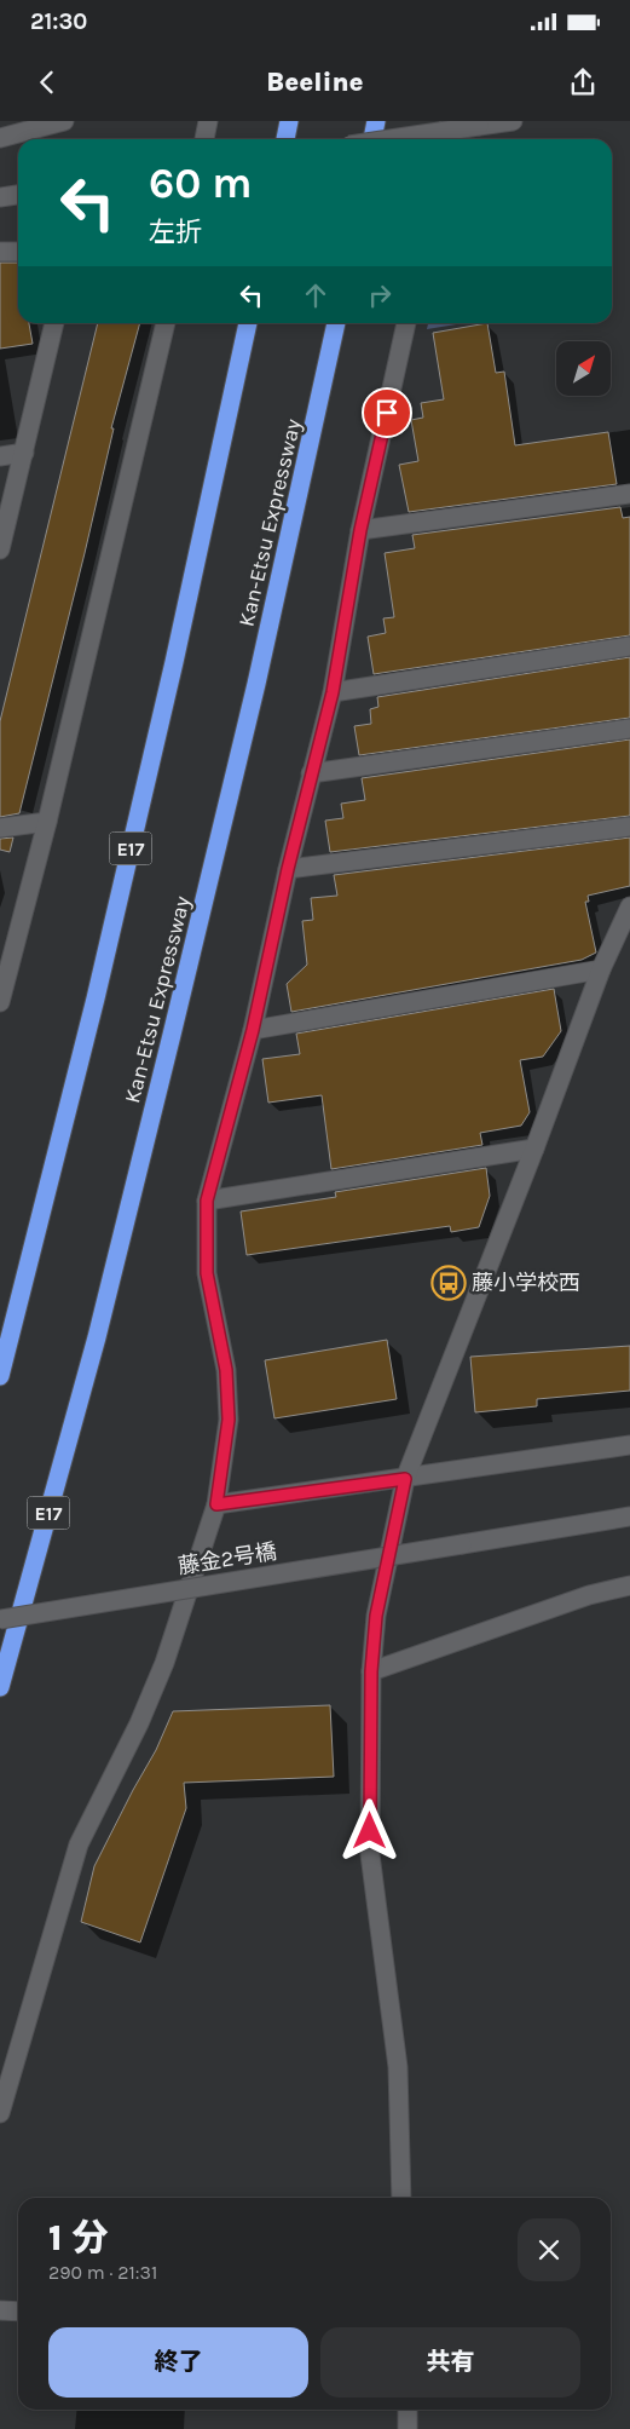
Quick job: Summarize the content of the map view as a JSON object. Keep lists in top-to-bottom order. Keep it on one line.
{"streets":{"highway":["Kan-Etsu Expressway","E17"],"street":["藤金2号橋"]},"places":{"bus stop":["藤小学校西"]},"north":"top right","page":{"status":"21:30","header":"Beeline","turn":["60 m","左折"],"heading":["1 分","290 m · 21:31"],"buttons":["終了","共有"]}}
